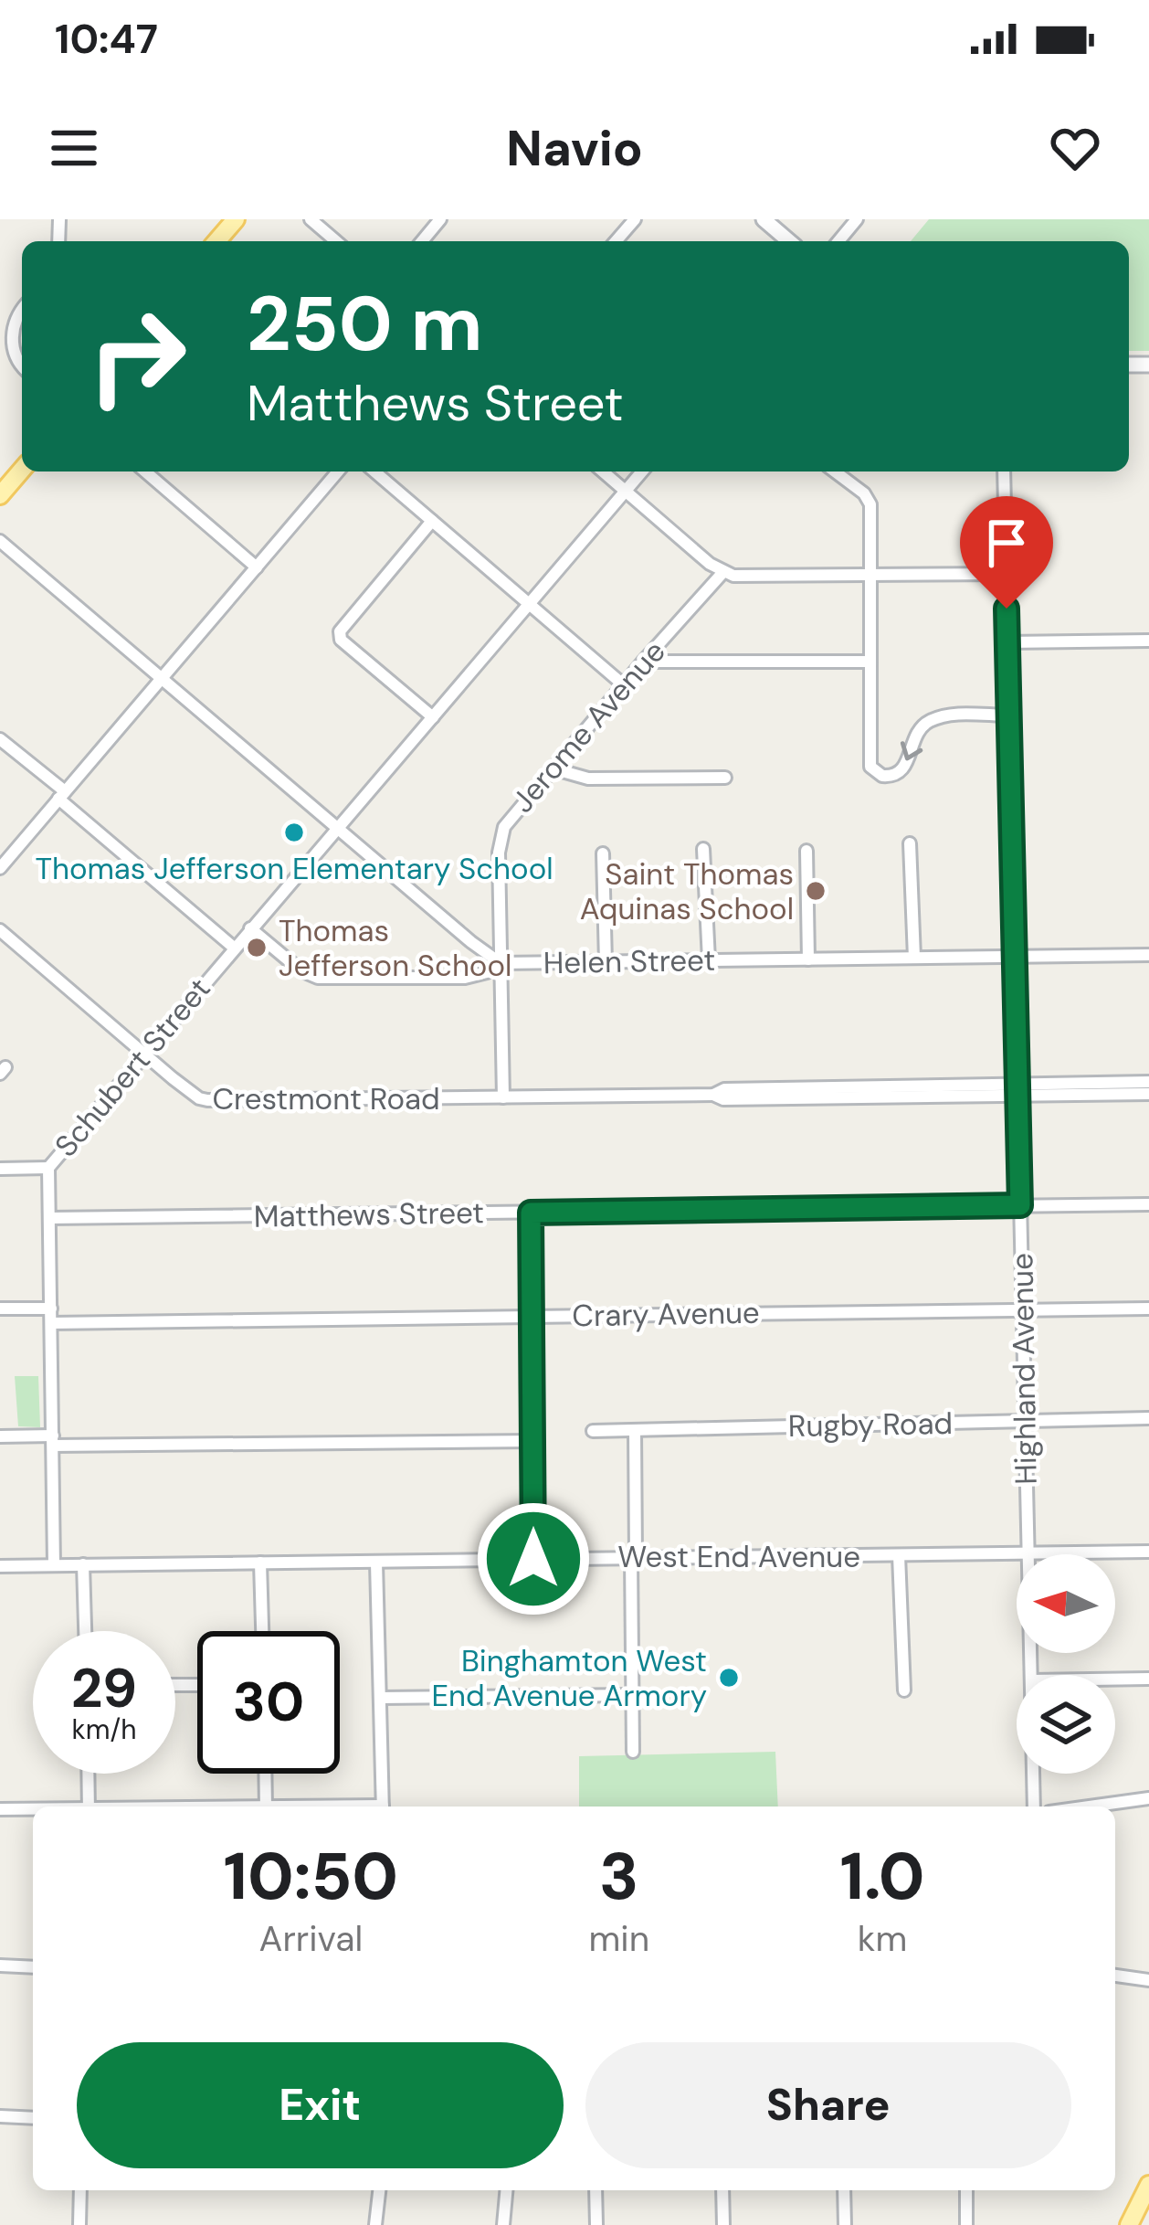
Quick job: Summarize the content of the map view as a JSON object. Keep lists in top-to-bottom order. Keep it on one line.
{"streets":{"street":["Jerome Avenue","Helen Street","Schubert Street","Crestmont Road","Matthews Street","Crary Avenue","Highland Avenue","Rugby Road","West End Avenue"]},"crossings":[["Jerome Avenue","Helen Street"],["Jerome Avenue","Crestmont Road"],["Helen Street","Schubert Street"],["Helen Street","Highland Avenue"],["Schubert Street","Crestmont Road"],["Schubert Street","Matthews Street"],["Schubert Street","Crary Avenue"],["Schubert Street","West End Avenue"],["Crestmont Road","Highland Avenue"],["Matthews Street","Highland Avenue"],["Crary Avenue","Highland Avenue"],["Highland Avenue","Rugby Road"],["Highland Avenue","West End Avenue"]],"places":["Thomas Jefferson Elementary School","Saint Thomas Aquinas School","Thomas Jefferson School","Binghamton West End Avenue Armory"],"north":"left","page":{"status":"10:47","header":"Navio","turn":["250 m","Matthews Street"],"speed":"29 km/h","limit":"30","eta":["10:50","Arrival","3","min","1.0","km"],"buttons":["Exit","Share"]}}
